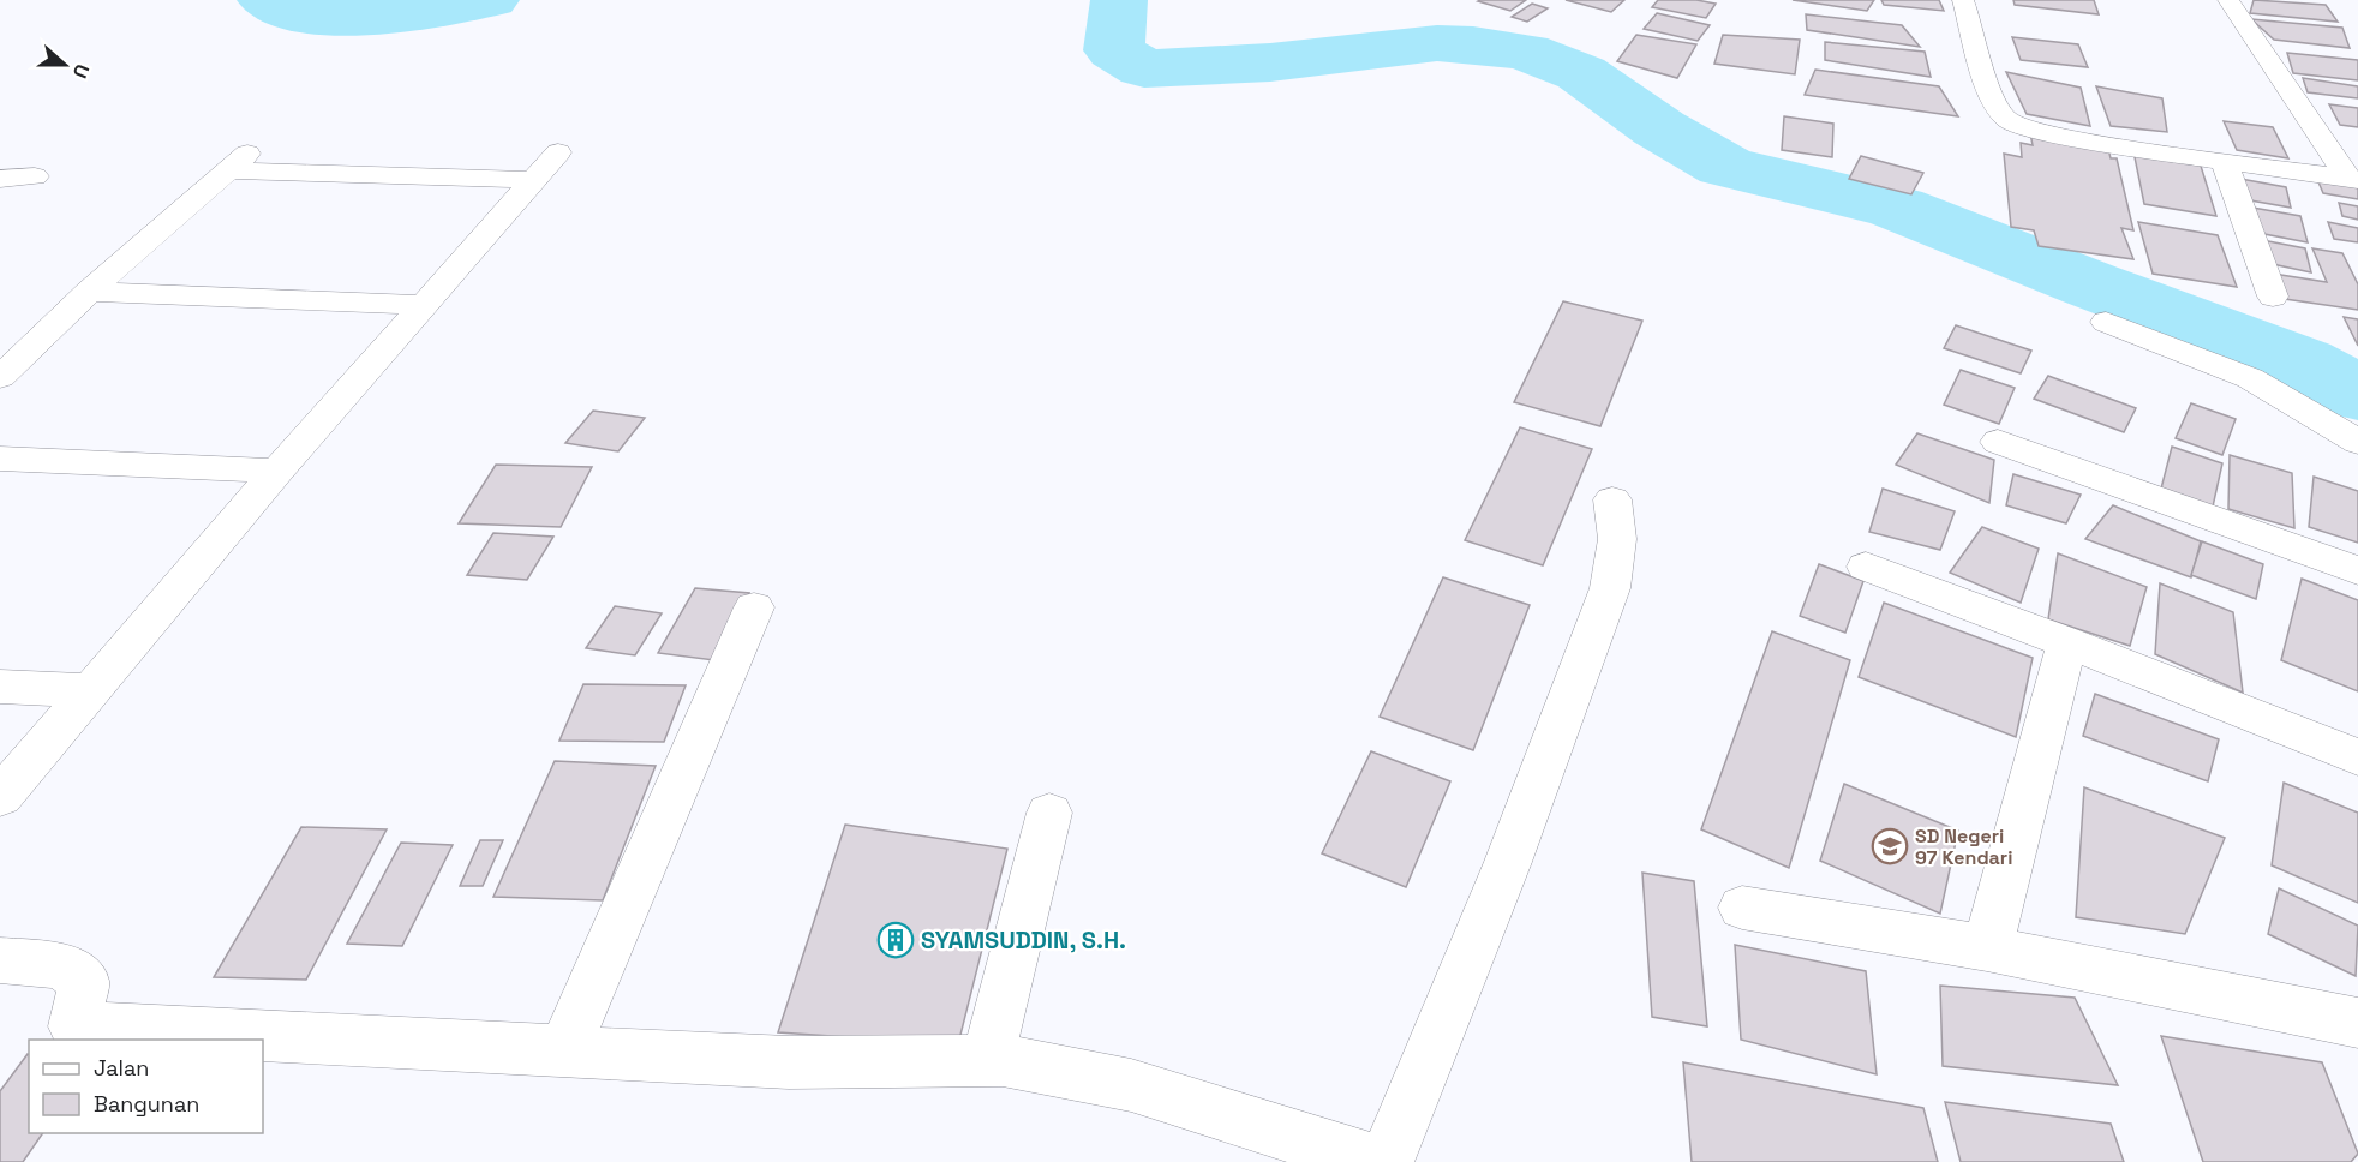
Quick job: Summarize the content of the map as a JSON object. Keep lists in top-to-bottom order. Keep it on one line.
{"places":{"school or university":["SD Negeri 97 Kendari"],"building":["SYAMSUDDIN, S.H."]},"legend":["Jalan","Bangunan"],"north":"right"}
